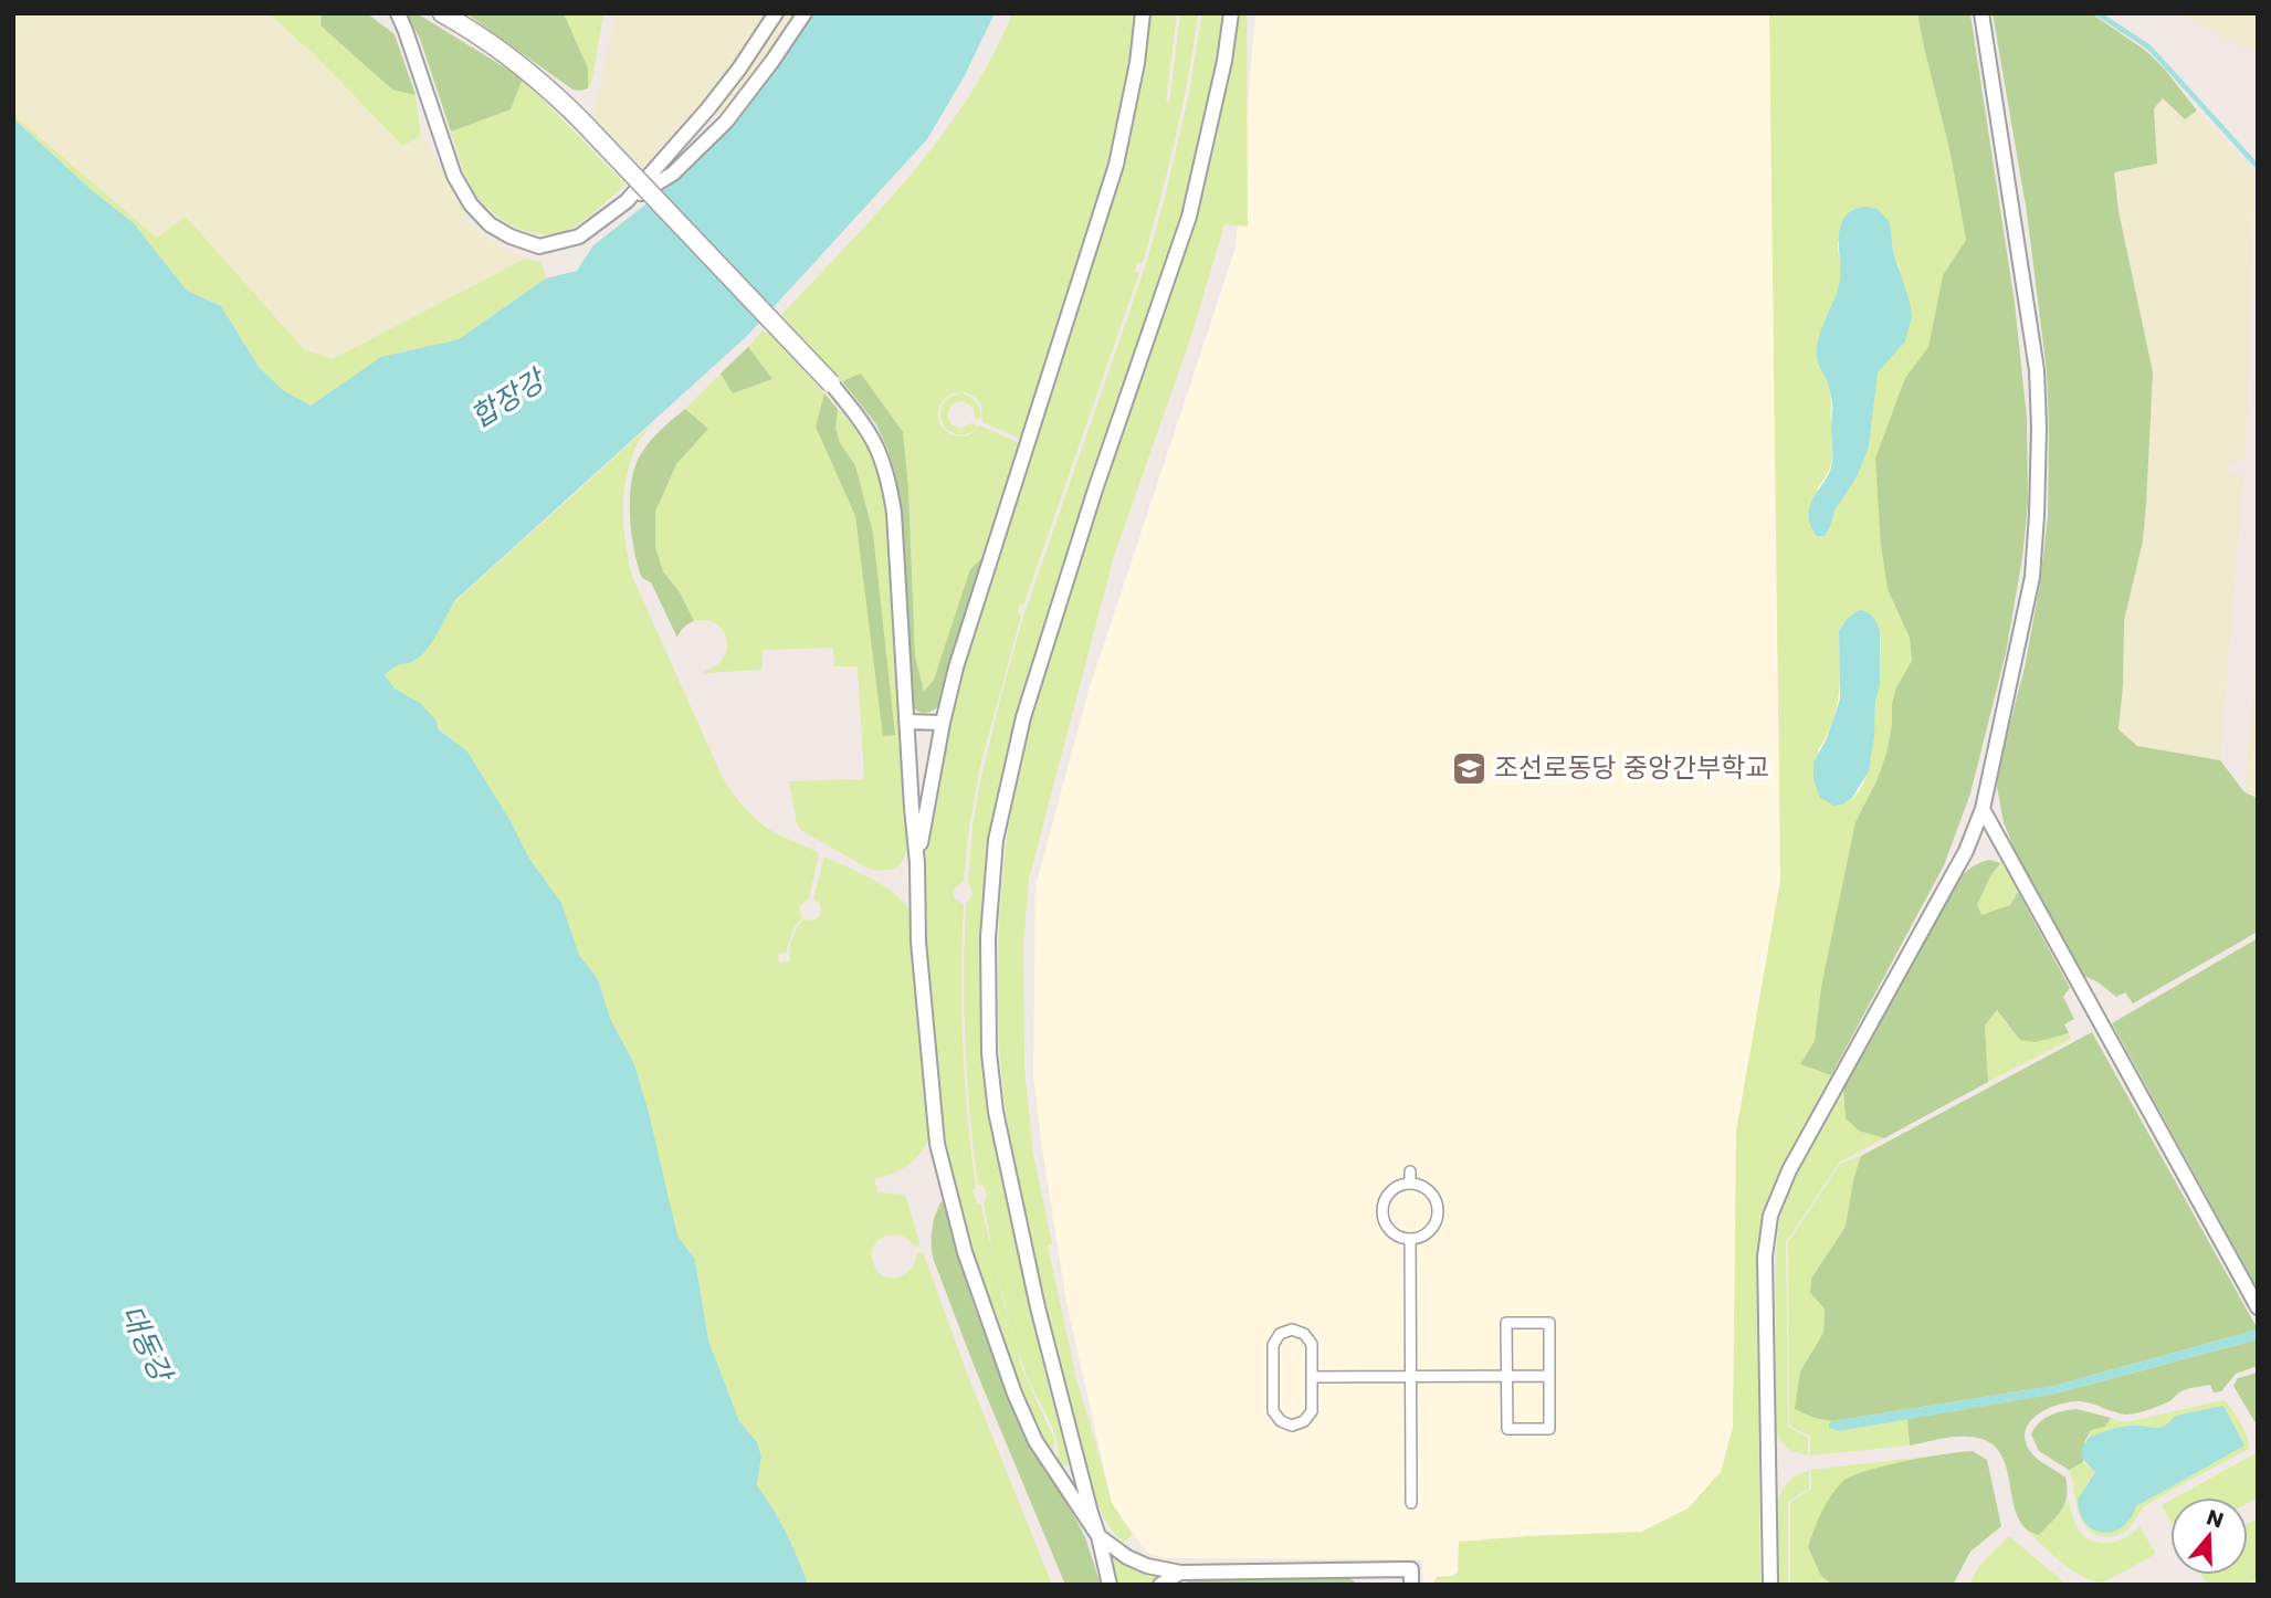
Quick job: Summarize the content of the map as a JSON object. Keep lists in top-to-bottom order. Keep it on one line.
{"water":["합장강","대동강"],"places":{"school or university":["조선로동당 중앙간부학교"]},"north":"top"}
